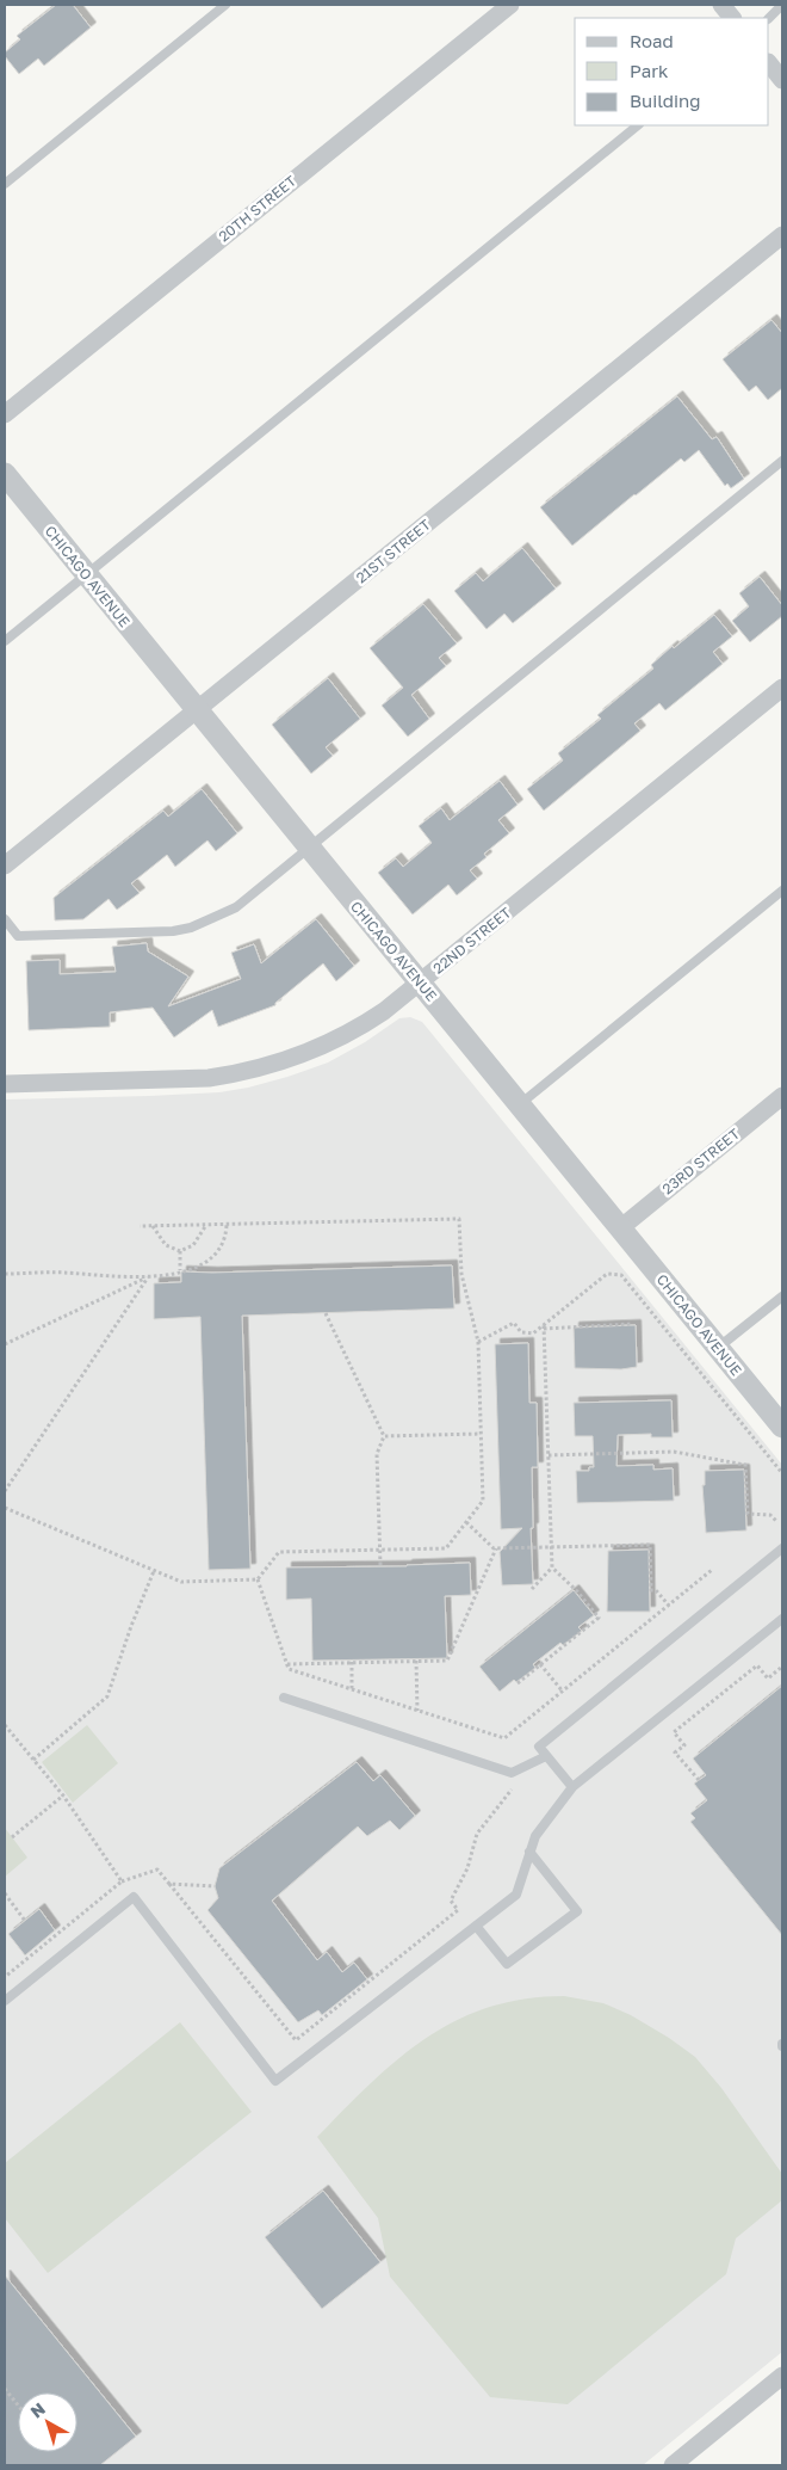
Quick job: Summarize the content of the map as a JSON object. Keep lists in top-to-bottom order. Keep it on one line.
{"streets":{"street":["20TH STREET","21ST STREET","CHICAGO AVENUE","22ND STREET","23RD STREET"]},"crossings":[["21ST STREET","CHICAGO AVENUE"],["CHICAGO AVENUE","22ND STREET"],["CHICAGO AVENUE","23RD STREET"]],"legend":["Road","Park","Building"],"north":"top left"}
